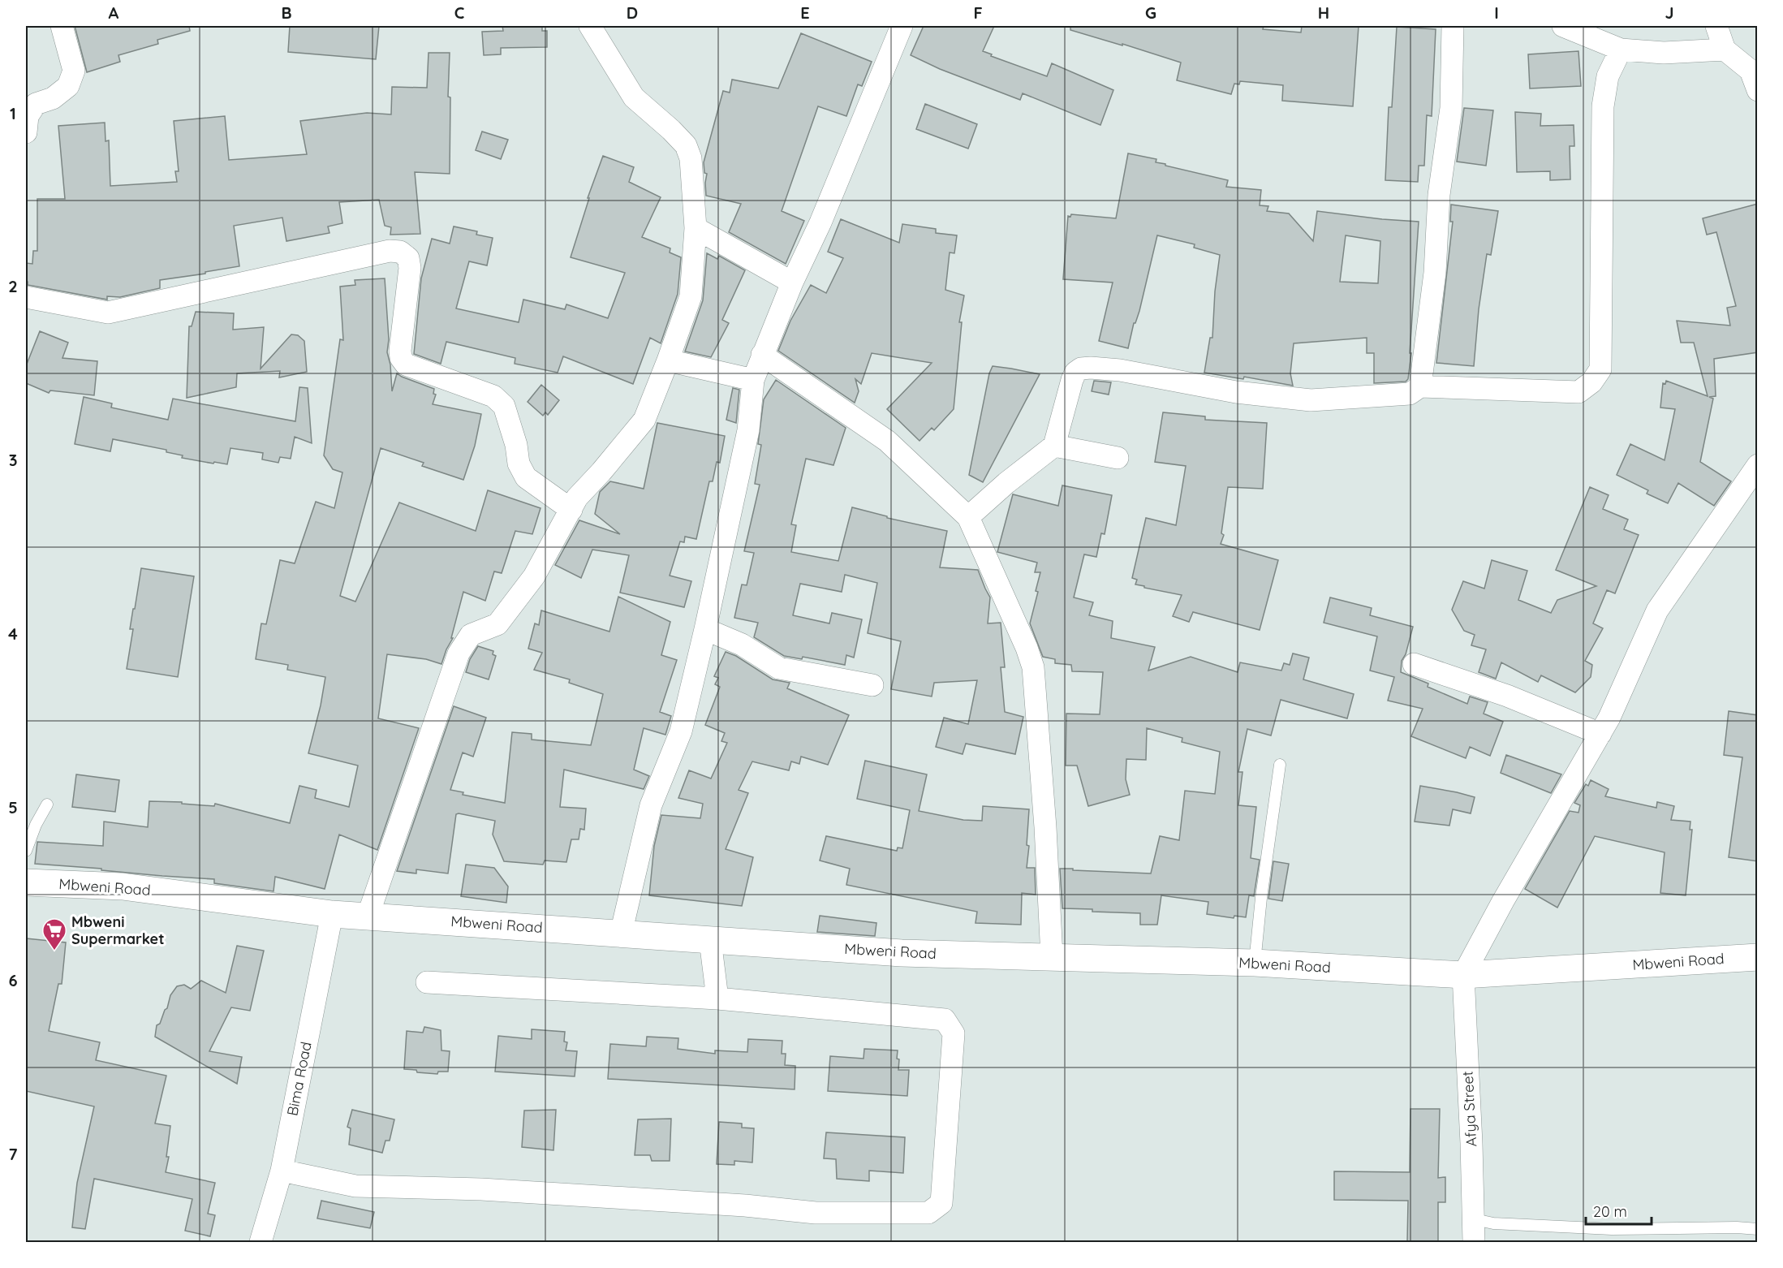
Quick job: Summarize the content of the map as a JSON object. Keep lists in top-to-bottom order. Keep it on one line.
{"streets":{"street":["Mbweni Road","Bima Road","Afya Street"]},"crossings":[["Mbweni Road","Bima Road"],["Mbweni Road","Afya Street"]],"places":{"supermarket":["Mbweni Supermarket"]},"scale_bar":"20 m","grid":{"columns":["A","B","C","D","E","F","G","H","I","J"],"rows":["1","2","3","4","5","6","7"]}}
